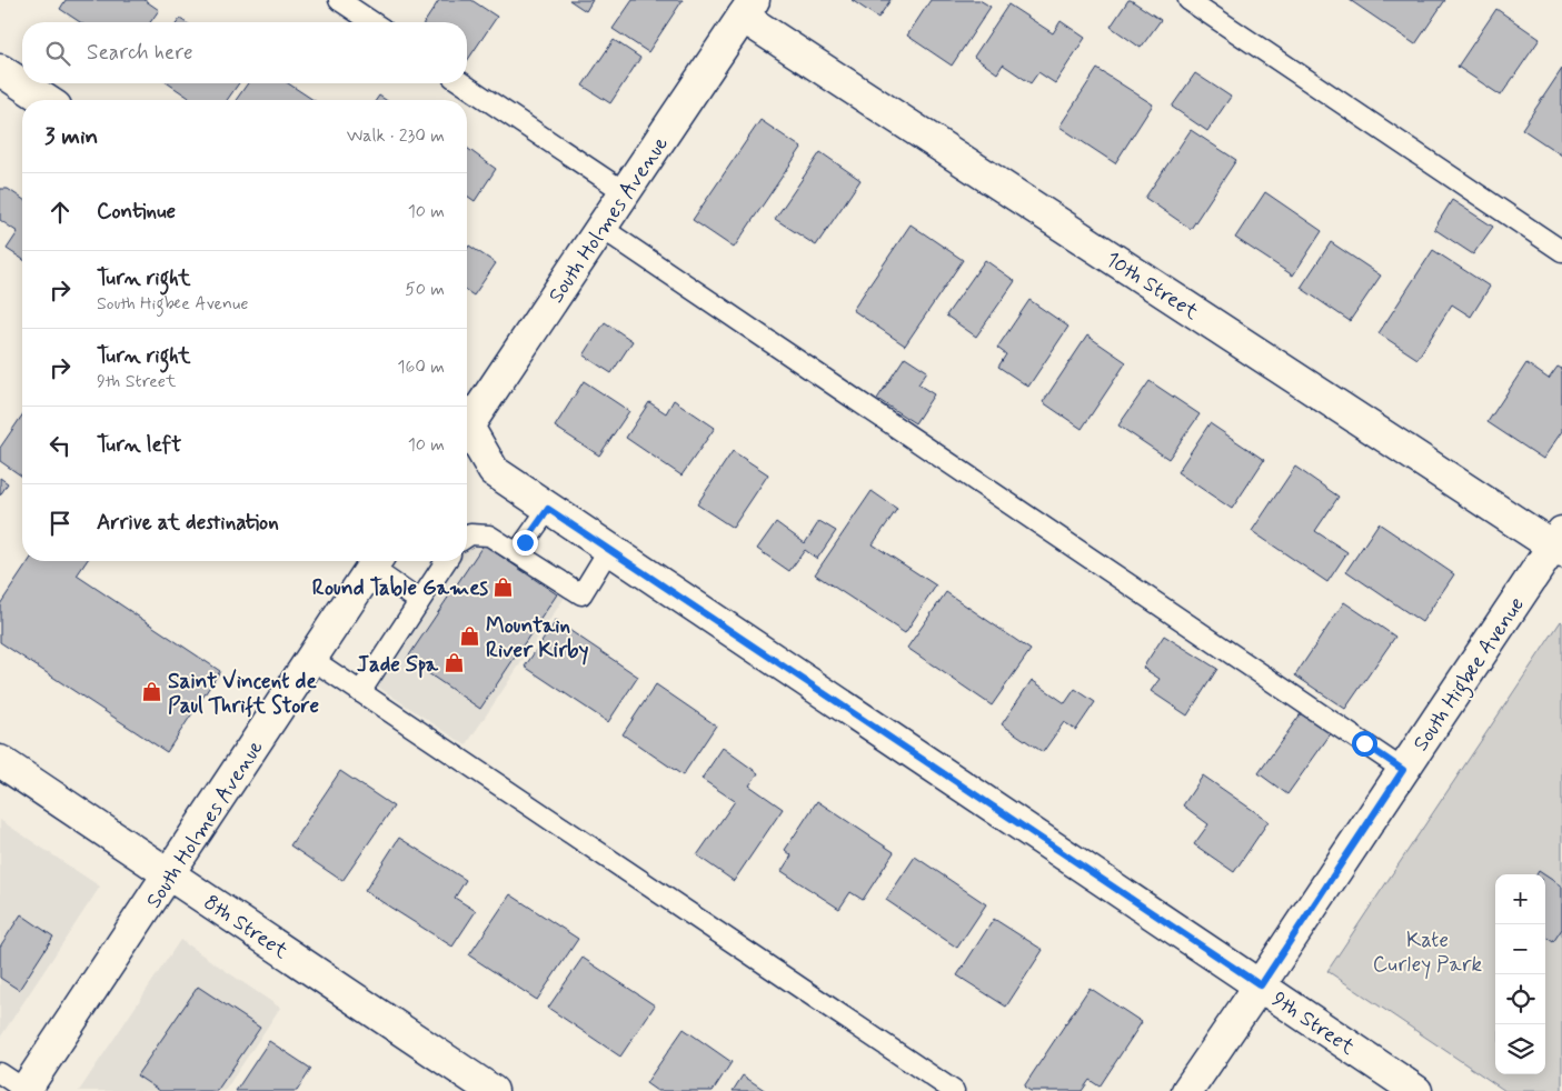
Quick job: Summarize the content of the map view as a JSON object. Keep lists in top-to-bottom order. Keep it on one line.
{"streets":{"street":["South Holmes Avenue","10th Street","South Higbee Avenue","8th Street","9th Street"]},"crossings":[["South Holmes Avenue","10th Street"],["South Holmes Avenue","8th Street"],["10th Street","South Higbee Avenue"],["South Higbee Avenue","9th Street"]],"parks":["Kate Curley Park"],"places":{"shop":["Round Table Games","Mountain River Kirby","Jade Spa","Saint Vincent de Paul Thrift Store"]},"page":{"search":"Search here","heading":["3 min","Walk · 230 m"],"list":[["Continue","10 m"],["Turn right","South Higbee Avenue","50 m"],["Turn right","9th Street","160 m"],["Turn left","10 m"],"Arrive at destination"],"map_buttons":["+","−"]}}
